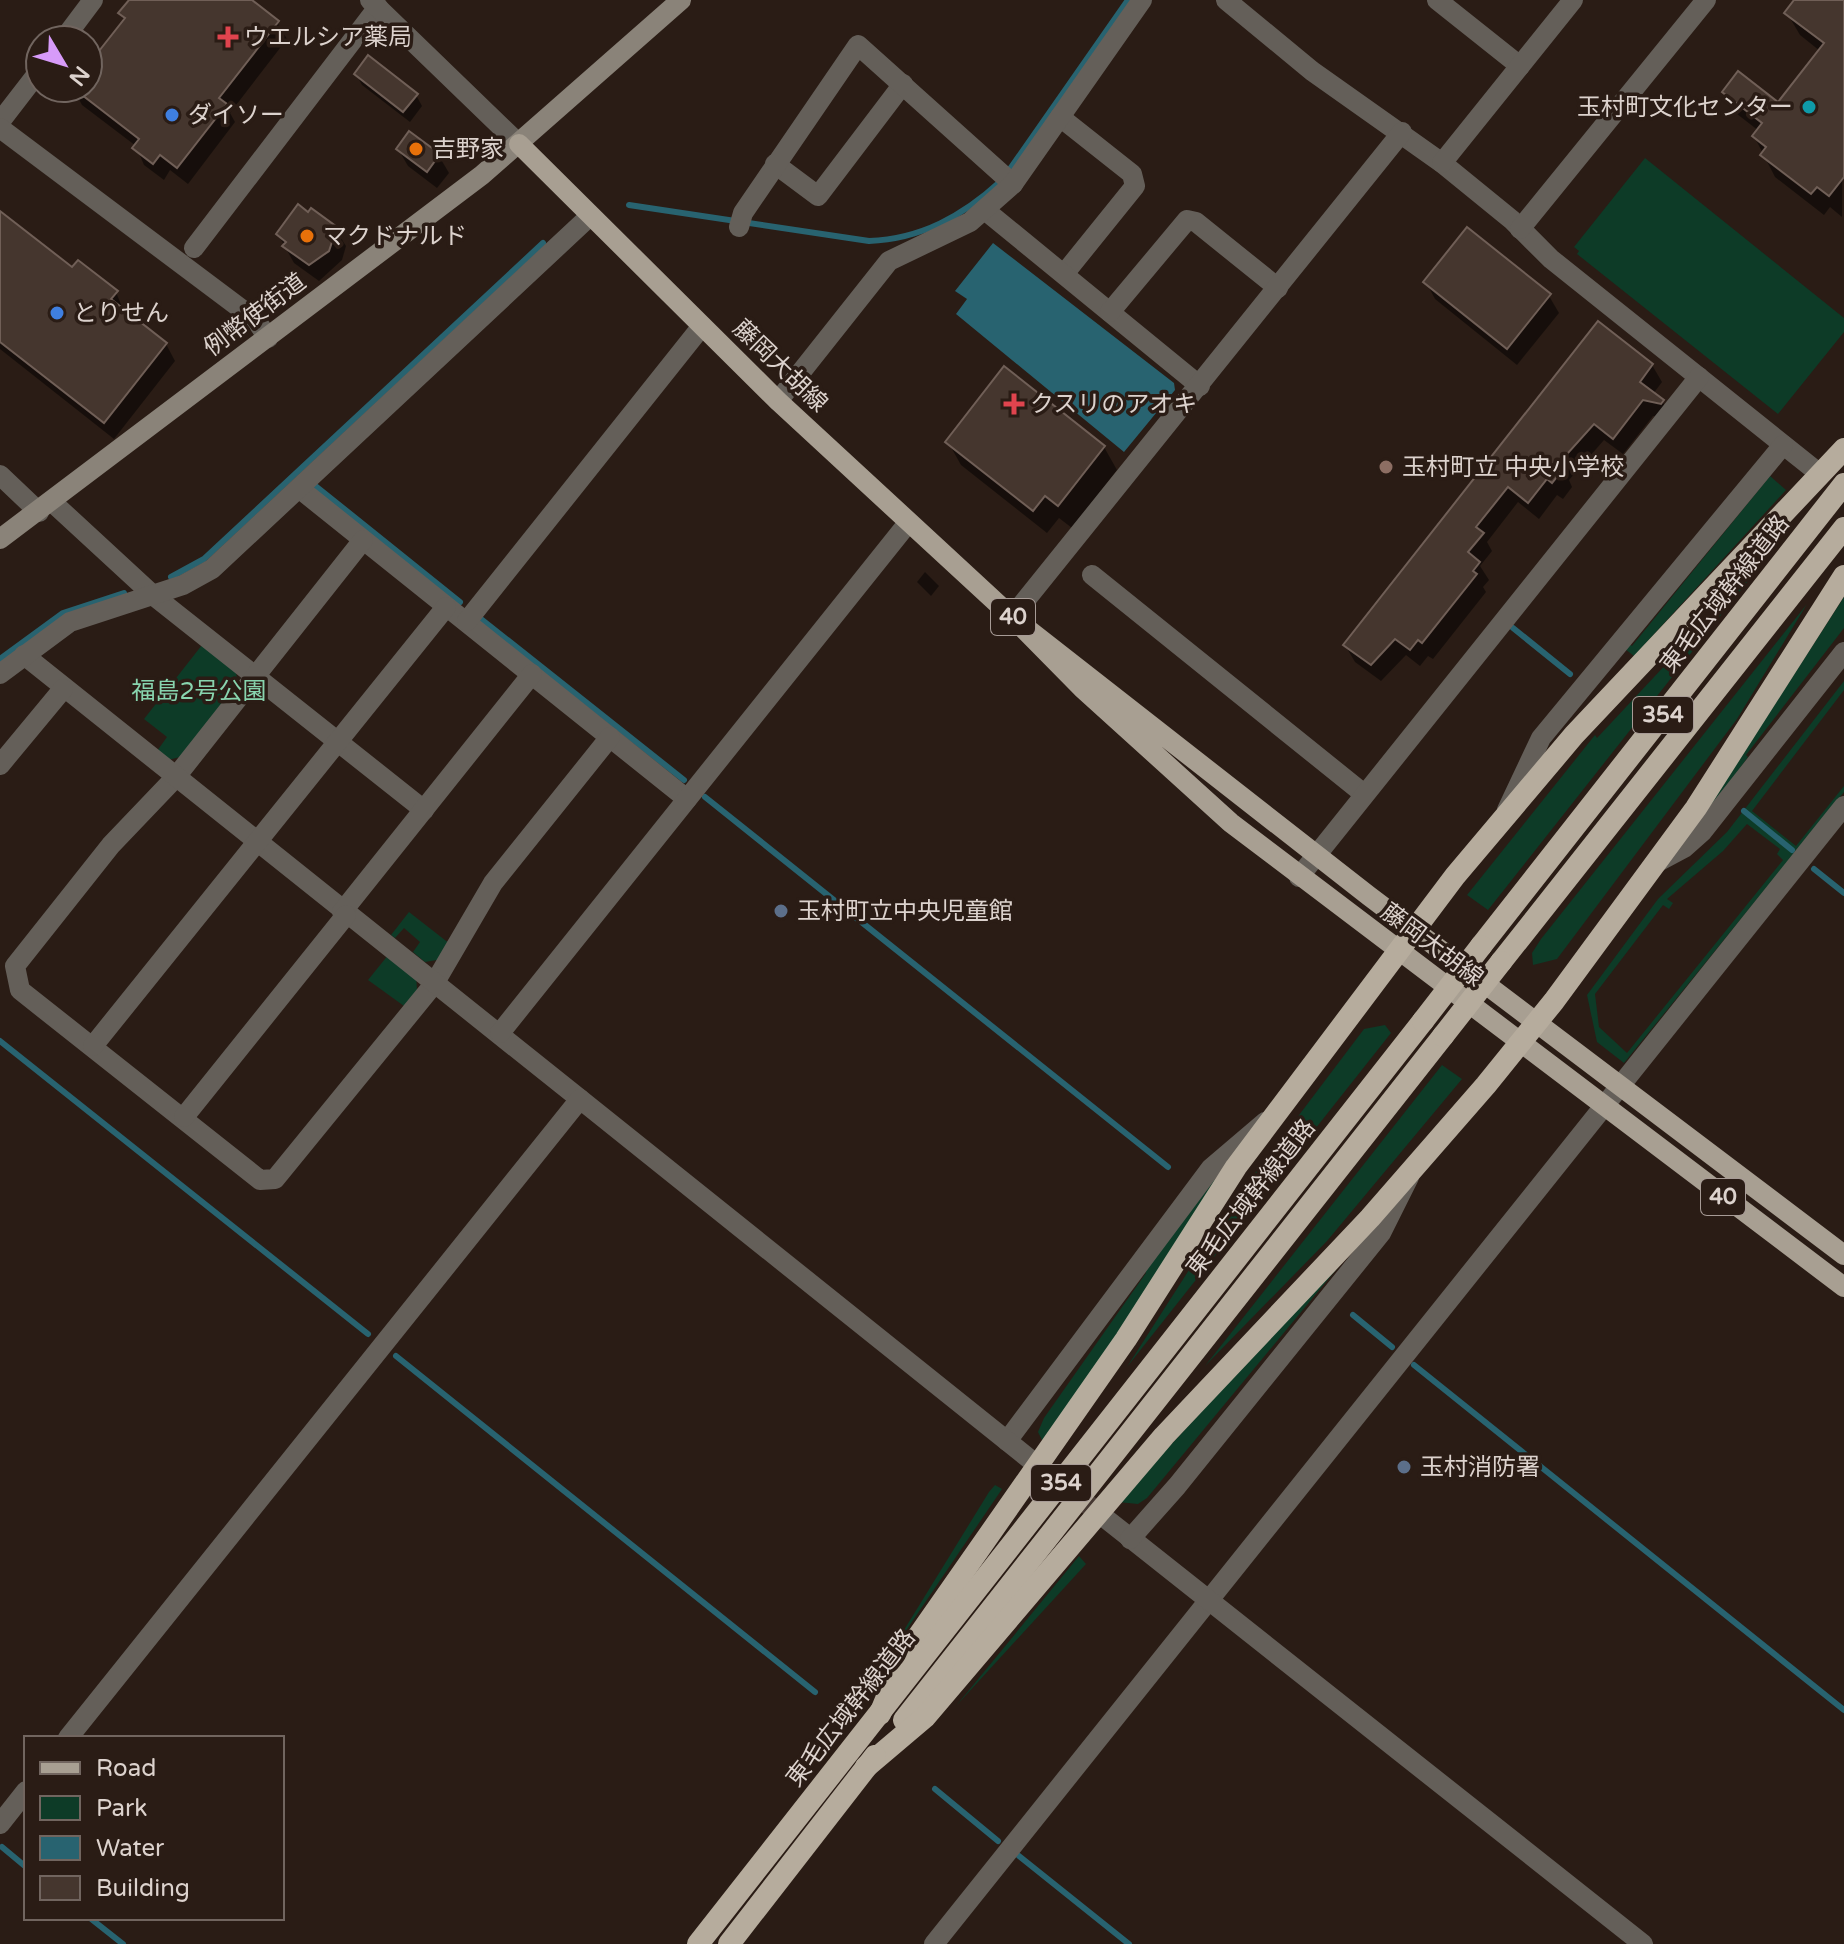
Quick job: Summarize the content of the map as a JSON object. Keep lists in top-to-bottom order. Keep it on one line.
{"streets":{"highway":["東毛広域幹線道路","354"],"main road":["例幣使街道","藤岡大胡線","40"]},"crossings":[["例幣使街道","藤岡大胡線"],["藤岡大胡線","354"],["東毛広域幹線道路","354"]],"parks":["福島2号公園"],"places":{"health":["ウエルシア薬局","クスリのアオキ"],"other":["玉村町文化センター","ダイソー","吉野家","マクドナルド","とりせん","玉村町立 中央小学校","玉村町立中央児童館","玉村消防署"]},"legend":["Road","Park","Water","Building"],"north":"bottom right"}
